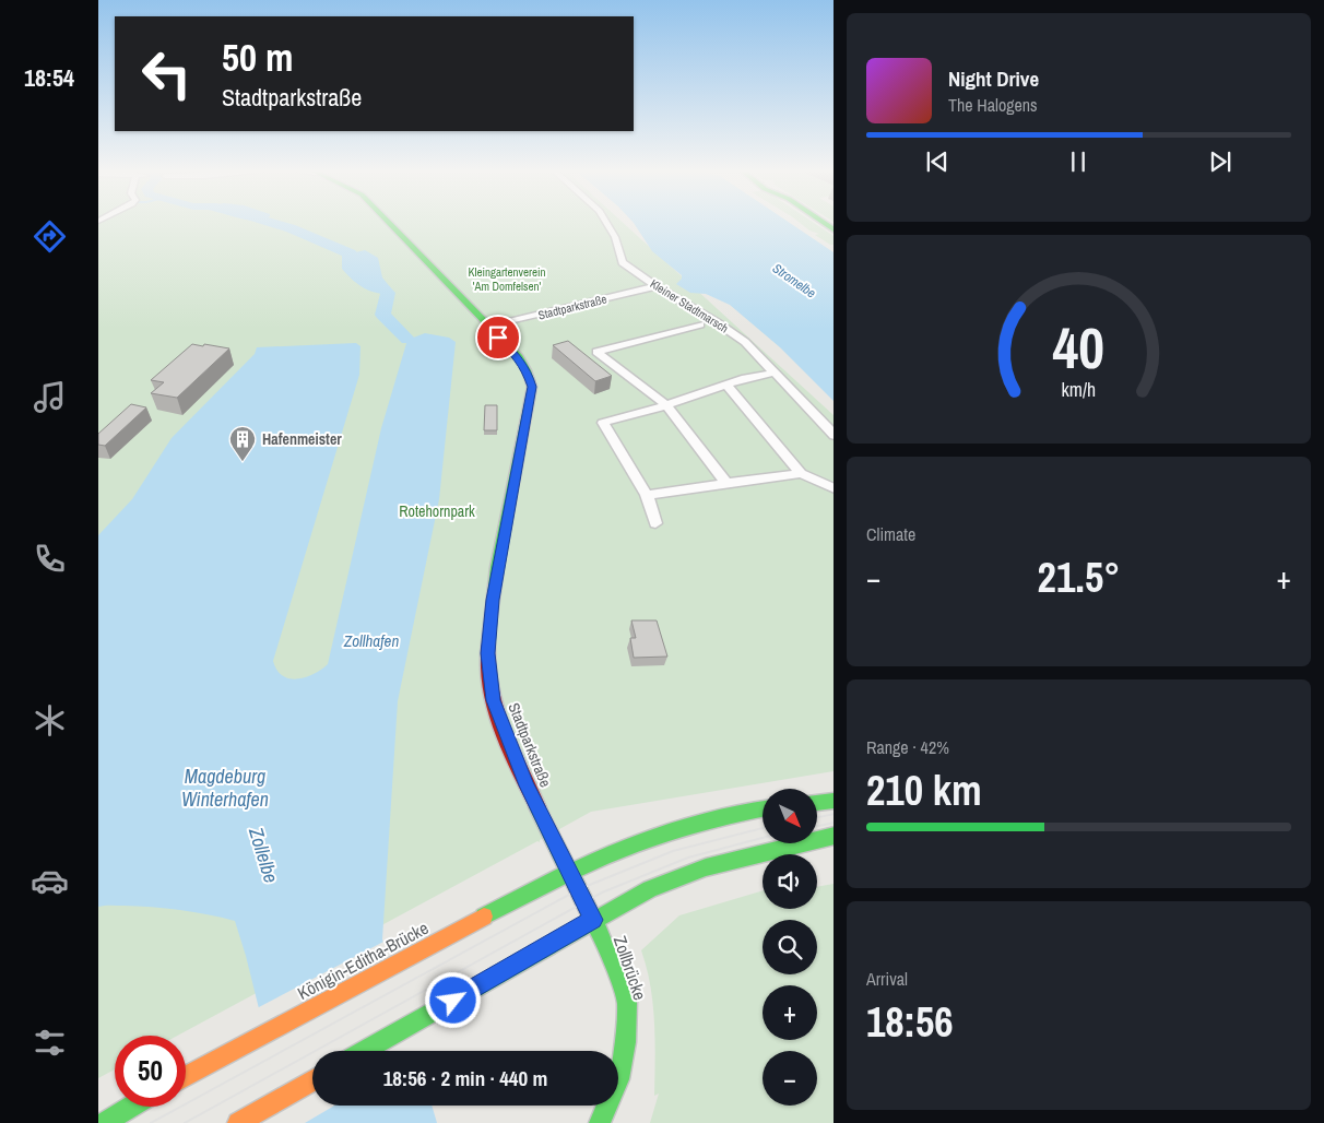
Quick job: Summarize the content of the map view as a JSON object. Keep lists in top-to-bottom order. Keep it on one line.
{"streets":{"street":["Kleiner Stadtmarsch","Stadtparkstraße","Königin-Editha-Brücke","Zollbrücke"]},"crossings":[["Kleiner Stadtmarsch","Stadtparkstraße"],["Stadtparkstraße","Königin-Editha-Brücke"],["Stadtparkstraße","Zollbrücke"]],"water":["Stromelbe","Zollhafen","Magdeburg Winterhafen","Zollelbe"],"parks":["Kleingartenverein 'Am Domfelsen'","Rotehornpark"],"places":{"building":["Hafenmeister"]},"north":"bottom right","page":{"tabs":"18:54","turn":["50 m","Stadtparkstraße"],"song":["Night Drive","The Halogens"],"tile":["Climate",["Range · 42%","210 km"],["Arrival","18:56"]],"heat":["−","21.5°","+"],"map_buttons":["+","−"],"limit":"50","trip":"18:56 · 2 min · 440 m","gauge":["40","km/h"]}}
